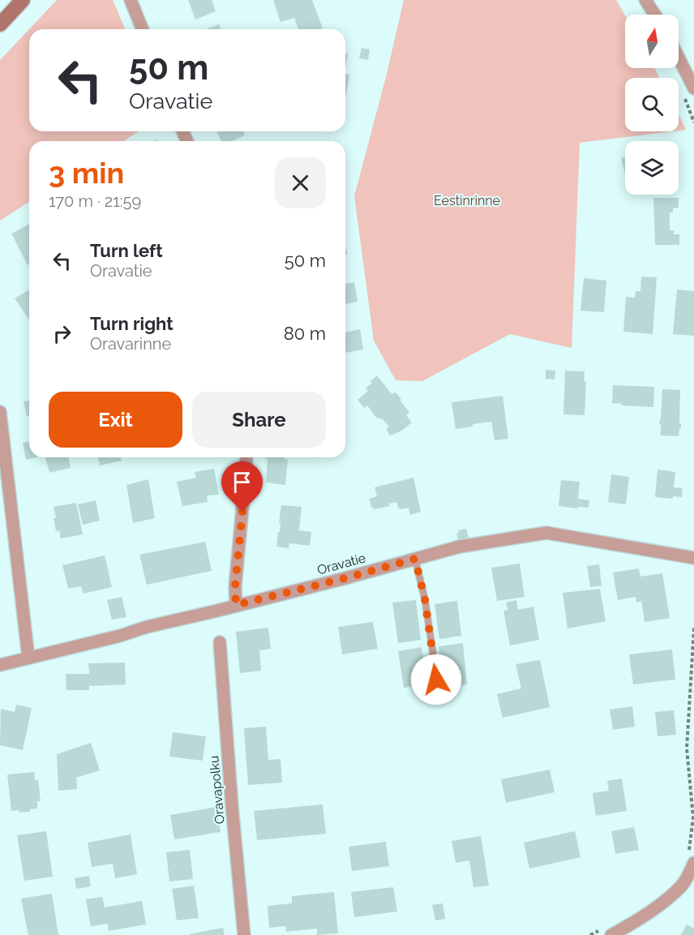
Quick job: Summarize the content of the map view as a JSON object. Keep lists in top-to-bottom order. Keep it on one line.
{"streets":{"street":["Oravatie","Oravapolku"]},"parks":["Eestinrinne"],"north":"top","page":{"turn":["50 m","Oravatie"],"heading":["3 min","170 m · 21:59"],"list":[{"name":"Turn left","note":"Oravatie","value":"50 m"},{"name":"Turn right","note":"Oravarinne","value":"80 m"}],"buttons":["Exit","Share"]}}
